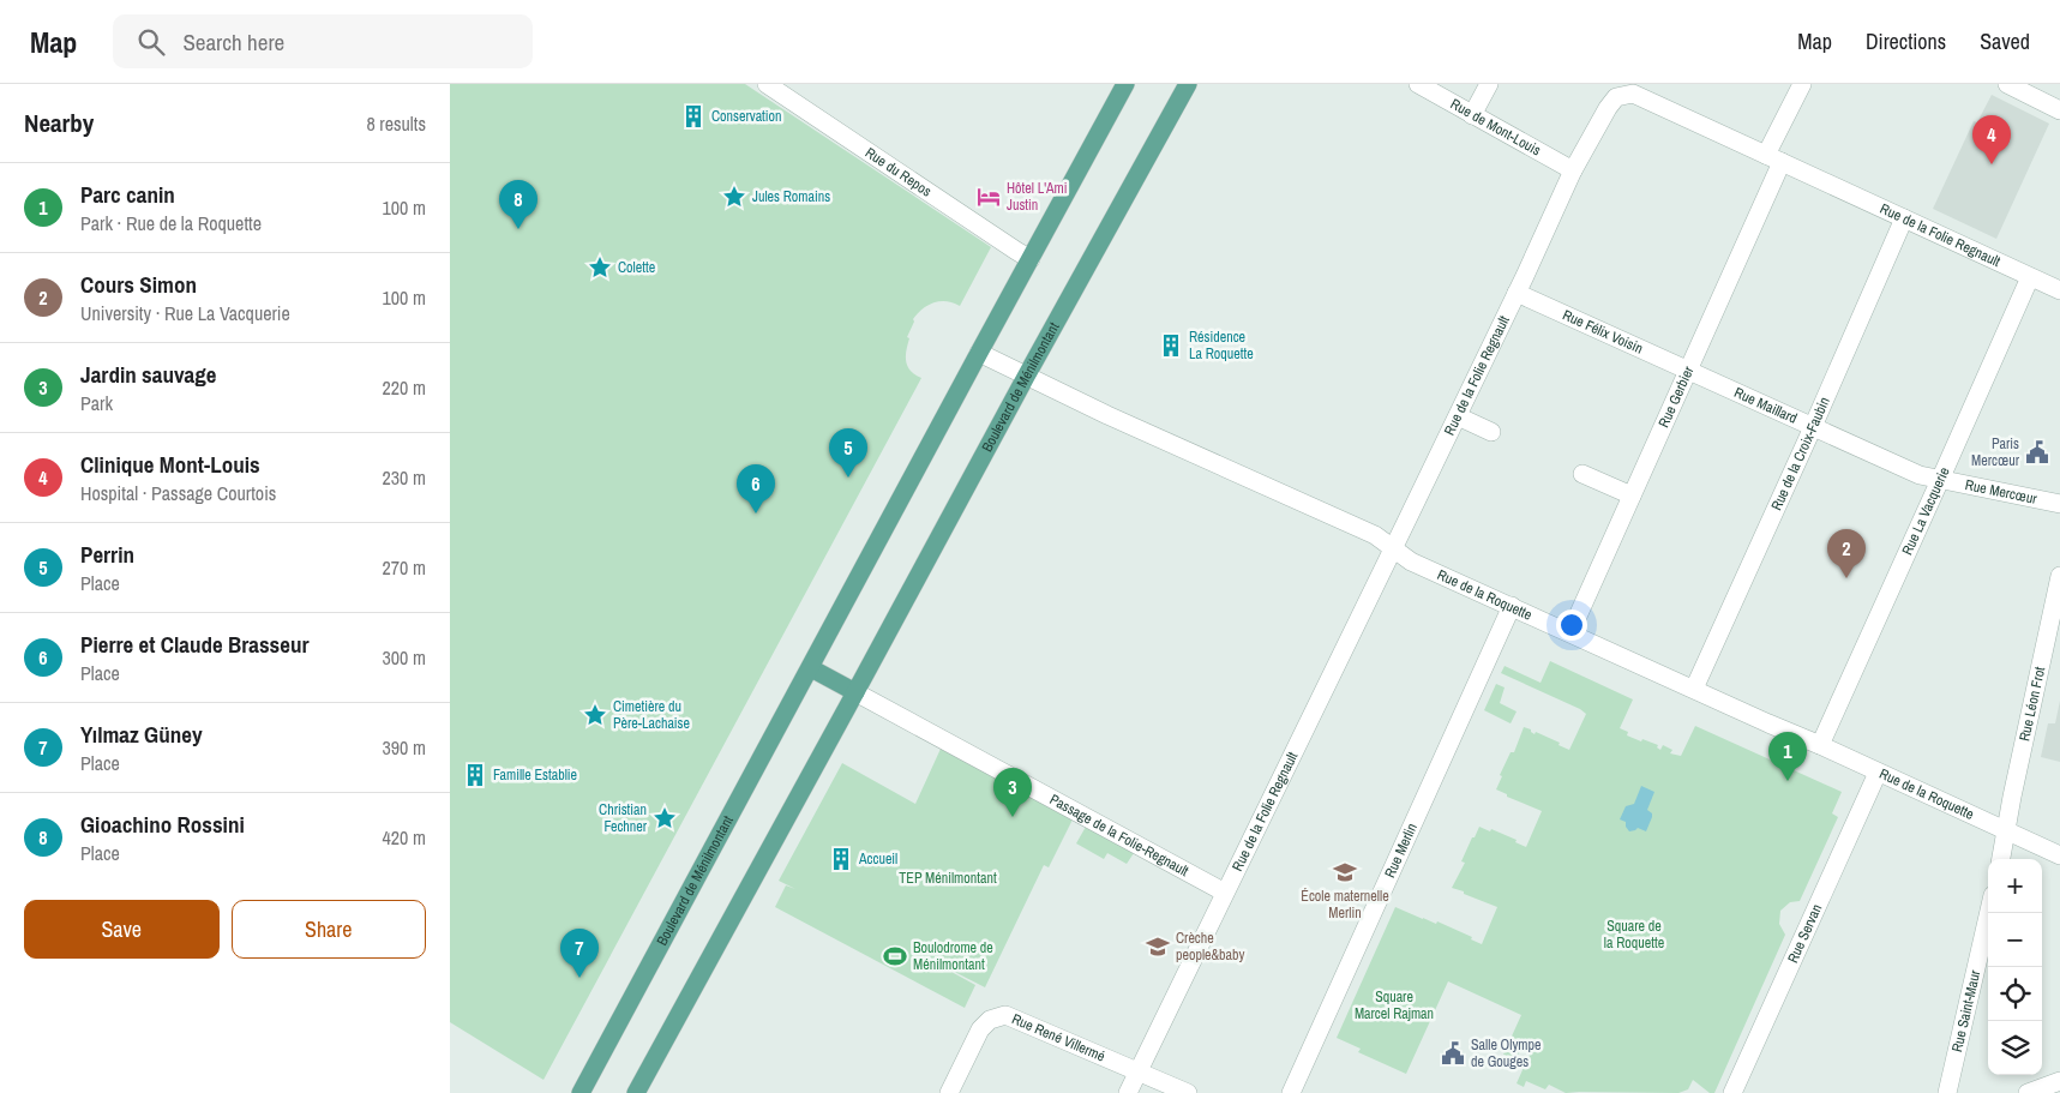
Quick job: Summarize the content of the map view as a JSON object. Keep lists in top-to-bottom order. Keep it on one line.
{"streets":{"main road":["Boulevard de Ménilmontant"],"street":["Rue de Mont-Louis","Rue du Repos","Rue de la Folie Regnault","Rue Félix Voisin","Rue Gerbier","Rue Maillard","Rue de la Croix-Faubin","Rue Mercœur","Rue La Vacquerie","Rue de la Roquette","Rue Léon Frot","Passage de la Folie-Regnault","Rue Merlin","Rue Servan","Rue Saint-Maur","Rue René Villermé"]},"crossings":[["Rue de Mont-Louis","Rue de la Folie Regnault"],["Rue du Repos","Boulevard de Ménilmontant"],["Rue de la Folie Regnault","Rue Félix Voisin"],["Rue de la Folie Regnault","Rue Gerbier"],["Rue de la Folie Regnault","Rue de la Croix-Faubin"],["Rue de la Folie Regnault","Rue La Vacquerie"],["Rue de la Folie Regnault","Rue de la Roquette"],["Rue de la Folie Regnault","Passage de la Folie-Regnault"],["Rue de la Folie Regnault","Rue René Villermé"],["Rue Félix Voisin","Rue Gerbier"],["Rue Félix Voisin","Rue Maillard"],["Boulevard de Ménilmontant","Rue de la Roquette"],["Boulevard de Ménilmontant","Passage de la Folie-Regnault"],["Rue Gerbier","Rue Maillard"],["Rue Gerbier","Rue de la Roquette"],["Rue Maillard","Rue de la Croix-Faubin"],["Rue Maillard","Rue Mercœur"],["Rue Maillard","Rue La Vacquerie"],["Rue de la Croix-Faubin","Rue de la Roquette"],["Rue Mercœur","Rue La Vacquerie"],["Rue La Vacquerie","Rue de la Roquette"],["Rue de la Roquette","Rue Léon Frot"],["Rue de la Roquette","Rue Merlin"],["Rue de la Roquette","Rue Servan"]],"parks":["TEP Ménilmontant","Square de la Roquette","Square Marcel Rajman"],"places":{"building":["Conservation","Résidence La Roquette","Famille Establie","Accueil"],"place":["Jules Romains","Colette","Cimetière du Père-Lachaise","Christian Fechner"],"hotel":["Hôtel L'Ami Justin"],"public building":["Paris Mercœur","Salle Olympe de Gouges"],"school or university":["École maternelle Merlin","Crèche people&baby"],"sports":["Boulodrome de Ménilmontant"]},"page":{"header":"Map","search":"Search here","nav":["Map","Directions","Saved"],"heading":["Nearby","8 results"],"pins":["4","8","5","6","2","1","3","7"],"list":[{"mark":"1","name":"Parc canin","note":"Park · Rue de la Roquette","value":"100 m"},{"mark":"2","name":"Cours Simon","note":"University · Rue La Vacquerie","value":"100 m"},{"mark":"3","name":"Jardin sauvage","note":"Park","value":"220 m"},{"mark":"4","name":"Clinique Mont-Louis","note":"Hospital · Passage Courtois","value":"230 m"},{"mark":"5","name":"Perrin","note":"Place","value":"270 m"},{"mark":"6","name":"Pierre et Claude Brasseur","note":"Place","value":"300 m"},{"mark":"7","name":"Yılmaz Güney","note":"Place","value":"390 m"},{"mark":"8","name":"Gioachino Rossini","note":"Place","value":"420 m"}],"map_buttons":["+","−"],"buttons":["Save","Share"]}}
